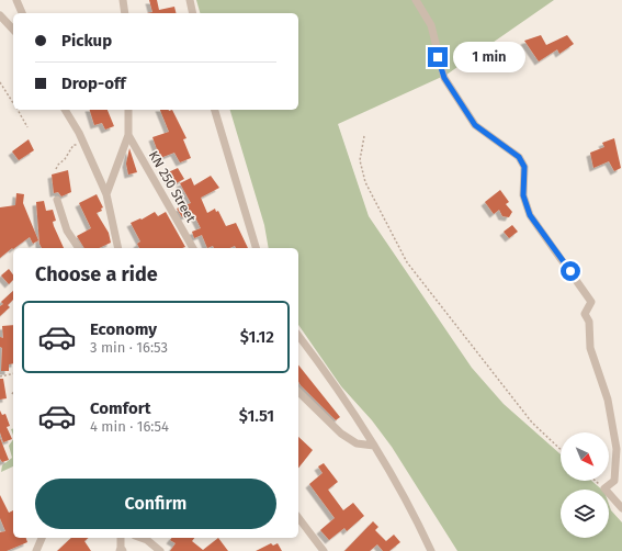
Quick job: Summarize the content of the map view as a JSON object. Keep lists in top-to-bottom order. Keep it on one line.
{"streets":{"street":["KN 250 Street"]},"north":"bottom right","page":{"banner":["Pickup","Drop-off"],"bubble":"1 min","heading":"Choose a ride","list":[{"name":"Economy","note":"3 min · 16:53","value":"$1.12"},{"name":"Comfort","note":"4 min · 16:54","value":"$1.51"}],"buttons":"Confirm"}}
